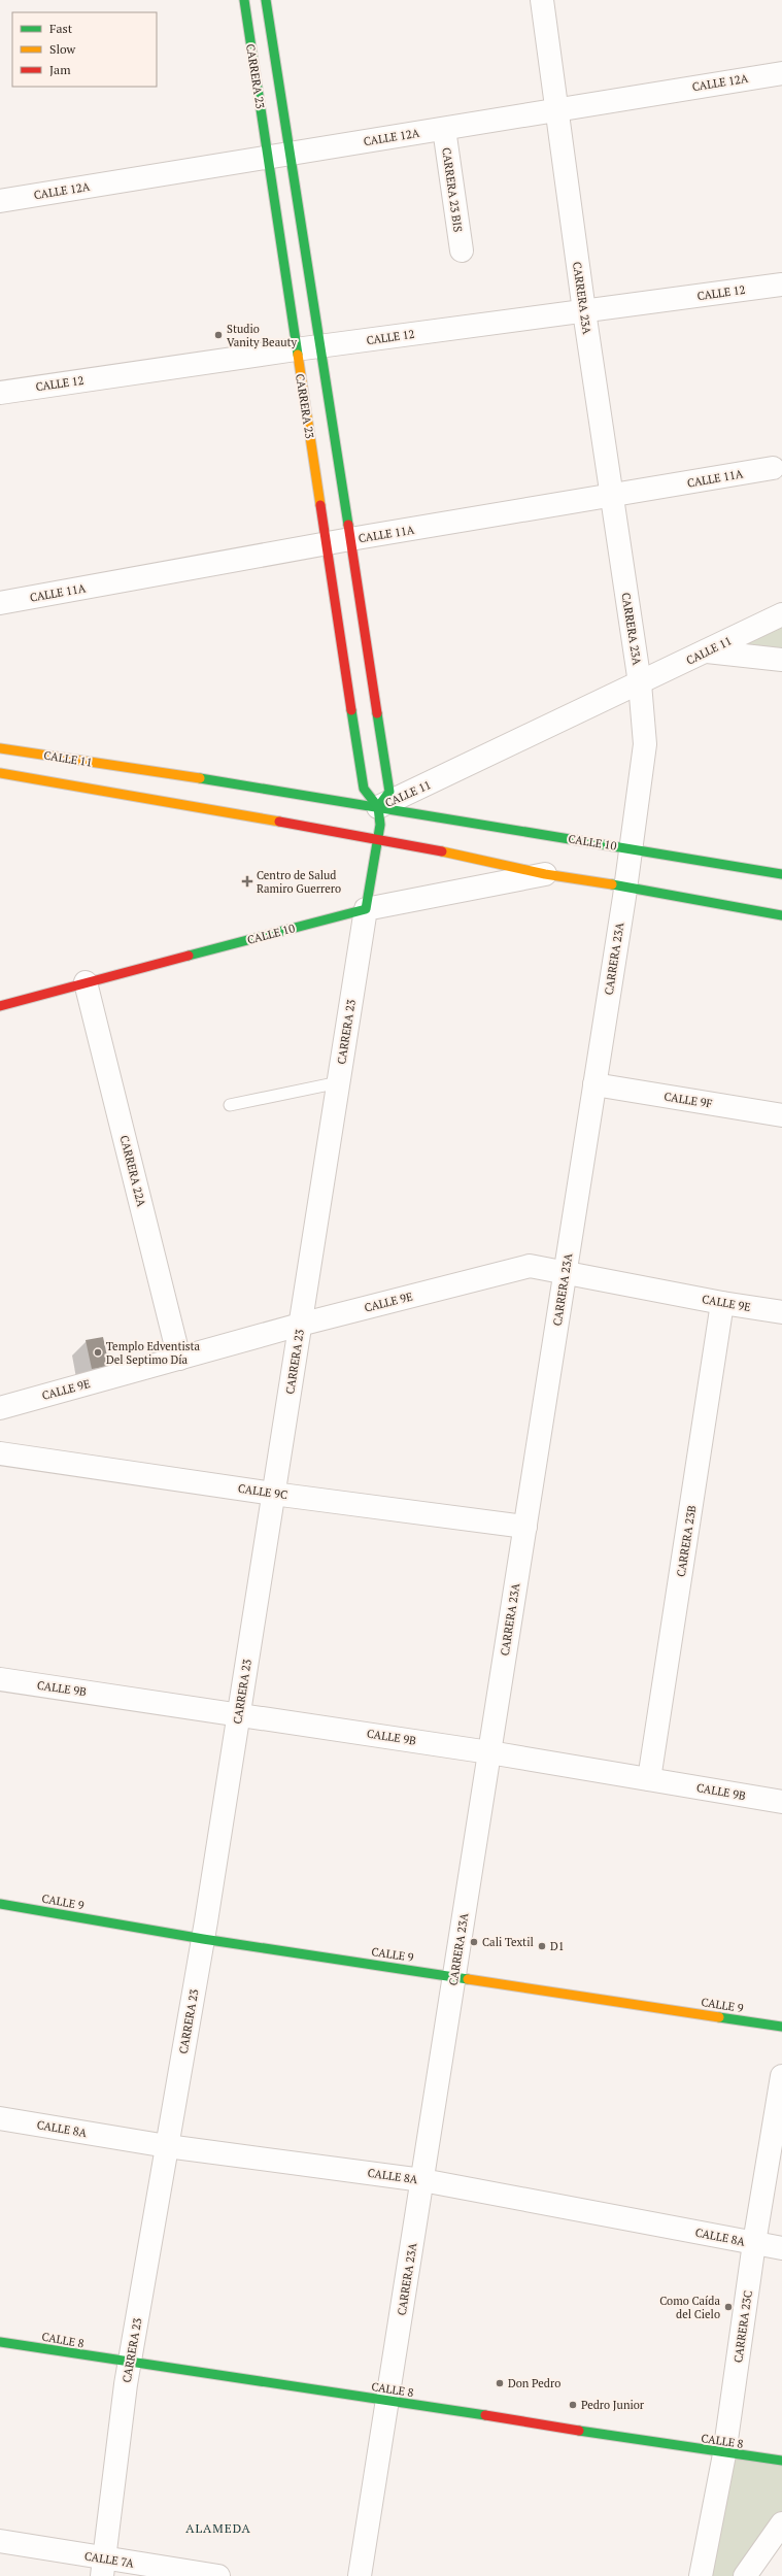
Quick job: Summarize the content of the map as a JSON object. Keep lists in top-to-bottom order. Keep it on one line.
{"streets":{"main road":["CARRERA 23","CALLE 11","CALLE 10","CALLE 9","CALLE 8"],"street":["CALLE 12A","CARRERA 23 BIS","CALLE 12","CARRERA 23A","CALLE 11A","CALLE 9F","CARRERA 22A","CALLE 9E","CALLE 9C","CARRERA 23B","CALLE 9B","CALLE 8A","CARRERA 23C","CALLE 7A"]},"crossings":[["CARRERA 23","CALLE 12A"],["CARRERA 23","CALLE 12"],["CARRERA 23","CALLE 11A"],["CARRERA 23","CALLE 11"],["CARRERA 23","CALLE 10"],["CARRERA 23","CALLE 9E"],["CARRERA 23","CALLE 9C"],["CARRERA 23","CALLE 9B"],["CARRERA 23","CALLE 9"],["CARRERA 23","CALLE 8A"],["CARRERA 23","CALLE 8"],["CARRERA 23","CALLE 7A"],["CALLE 12A","CARRERA 23 BIS"],["CALLE 12A","CARRERA 23A"],["CALLE 12","CARRERA 23A"],["CARRERA 23A","CALLE 11A"],["CARRERA 23A","CALLE 11"],["CARRERA 23A","CALLE 10"],["CARRERA 23A","CALLE 9F"],["CARRERA 23A","CALLE 9E"],["CARRERA 23A","CALLE 9C"],["CARRERA 23A","CALLE 9B"],["CARRERA 23A","CALLE 9"],["CARRERA 23A","CALLE 8A"],["CARRERA 23A","CALLE 8"],["CALLE 11","CALLE 10"],["CALLE 10","CARRERA 22A"],["CARRERA 22A","CALLE 9E"],["CALLE 9E","CARRERA 23B"],["CARRERA 23B","CALLE 9B"],["CALLE 8A","CARRERA 23C"],["CARRERA 23C","CALLE 8"]],"districts":["ALAMEDA"],"places":{"other":["Studio Vanity Beauty","Templo Edventista Del Septimo Día","Cali Textil","D1","Como Caída del Cielo","Don Pedro","Pedro Junior"],"health":["Centro de Salud Ramiro Guerrero"]},"legend":["Fast","Slow","Jam"]}
